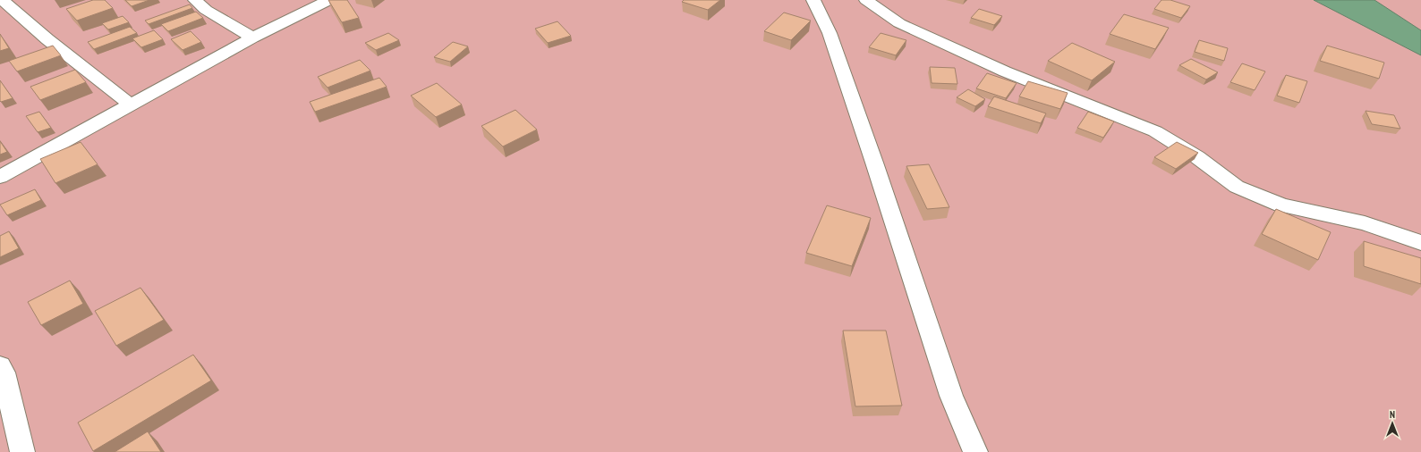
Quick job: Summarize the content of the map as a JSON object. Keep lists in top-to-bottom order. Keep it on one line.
{"north":"top"}
